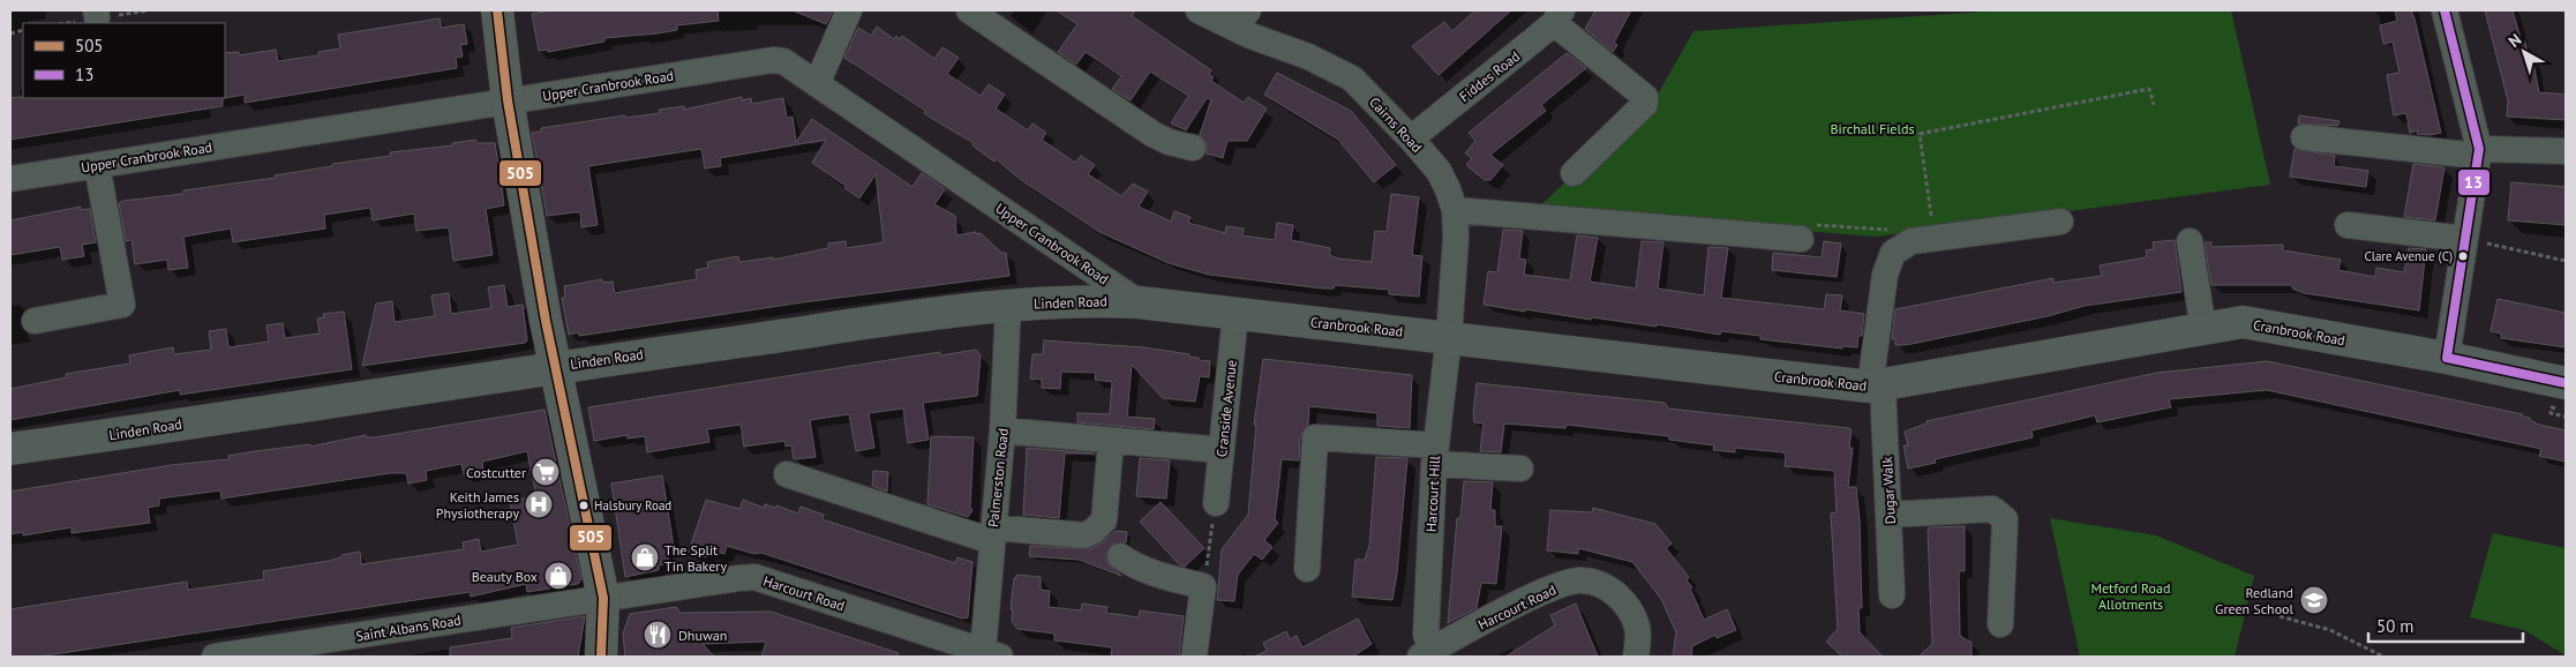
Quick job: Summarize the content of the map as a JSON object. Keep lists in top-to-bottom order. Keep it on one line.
{"streets":{"main road":["Linden Road","Cranbrook Road"],"street":["Fiddes Road","Upper Cranbrook Road","Cairns Road","Cranside Avenue","Palmerston Road","Dugar Walk","Harcourt Hill","Harcourt Road","Saint Albans Road"]},"crossings":[["Fiddes Road","Cairns Road"],["Upper Cranbrook Road","Linden Road"],["Upper Cranbrook Road","Cranbrook Road"],["Cairns Road","Cranbrook Road"],["Cairns Road","Harcourt Hill"],["Linden Road","Cranbrook Road"],["Linden Road","Palmerston Road"],["Cranbrook Road","Cranside Avenue"],["Cranbrook Road","Dugar Walk"],["Cranbrook Road","Harcourt Hill"],["Palmerston Road","Harcourt Road"],["Harcourt Hill","Harcourt Road"],["Harcourt Road","Saint Albans Road"]],"parks":["Birchall Fields","Metford Road Allotments"],"places":{"other":["Clare Avenue (C)","Halsbury Road"],"supermarket":["Costcutter"],"hospital":["Keith James Physiotherapy"],"shop":["The Split Tin Bakery","Beauty Box"],"school or university":["Redland Green School"],"restaurant":["Dhuwan"]},"lines":["transit line 505","transit line 13"],"legend":["505","13"],"scale_bar":"50 m","north":"top left"}
